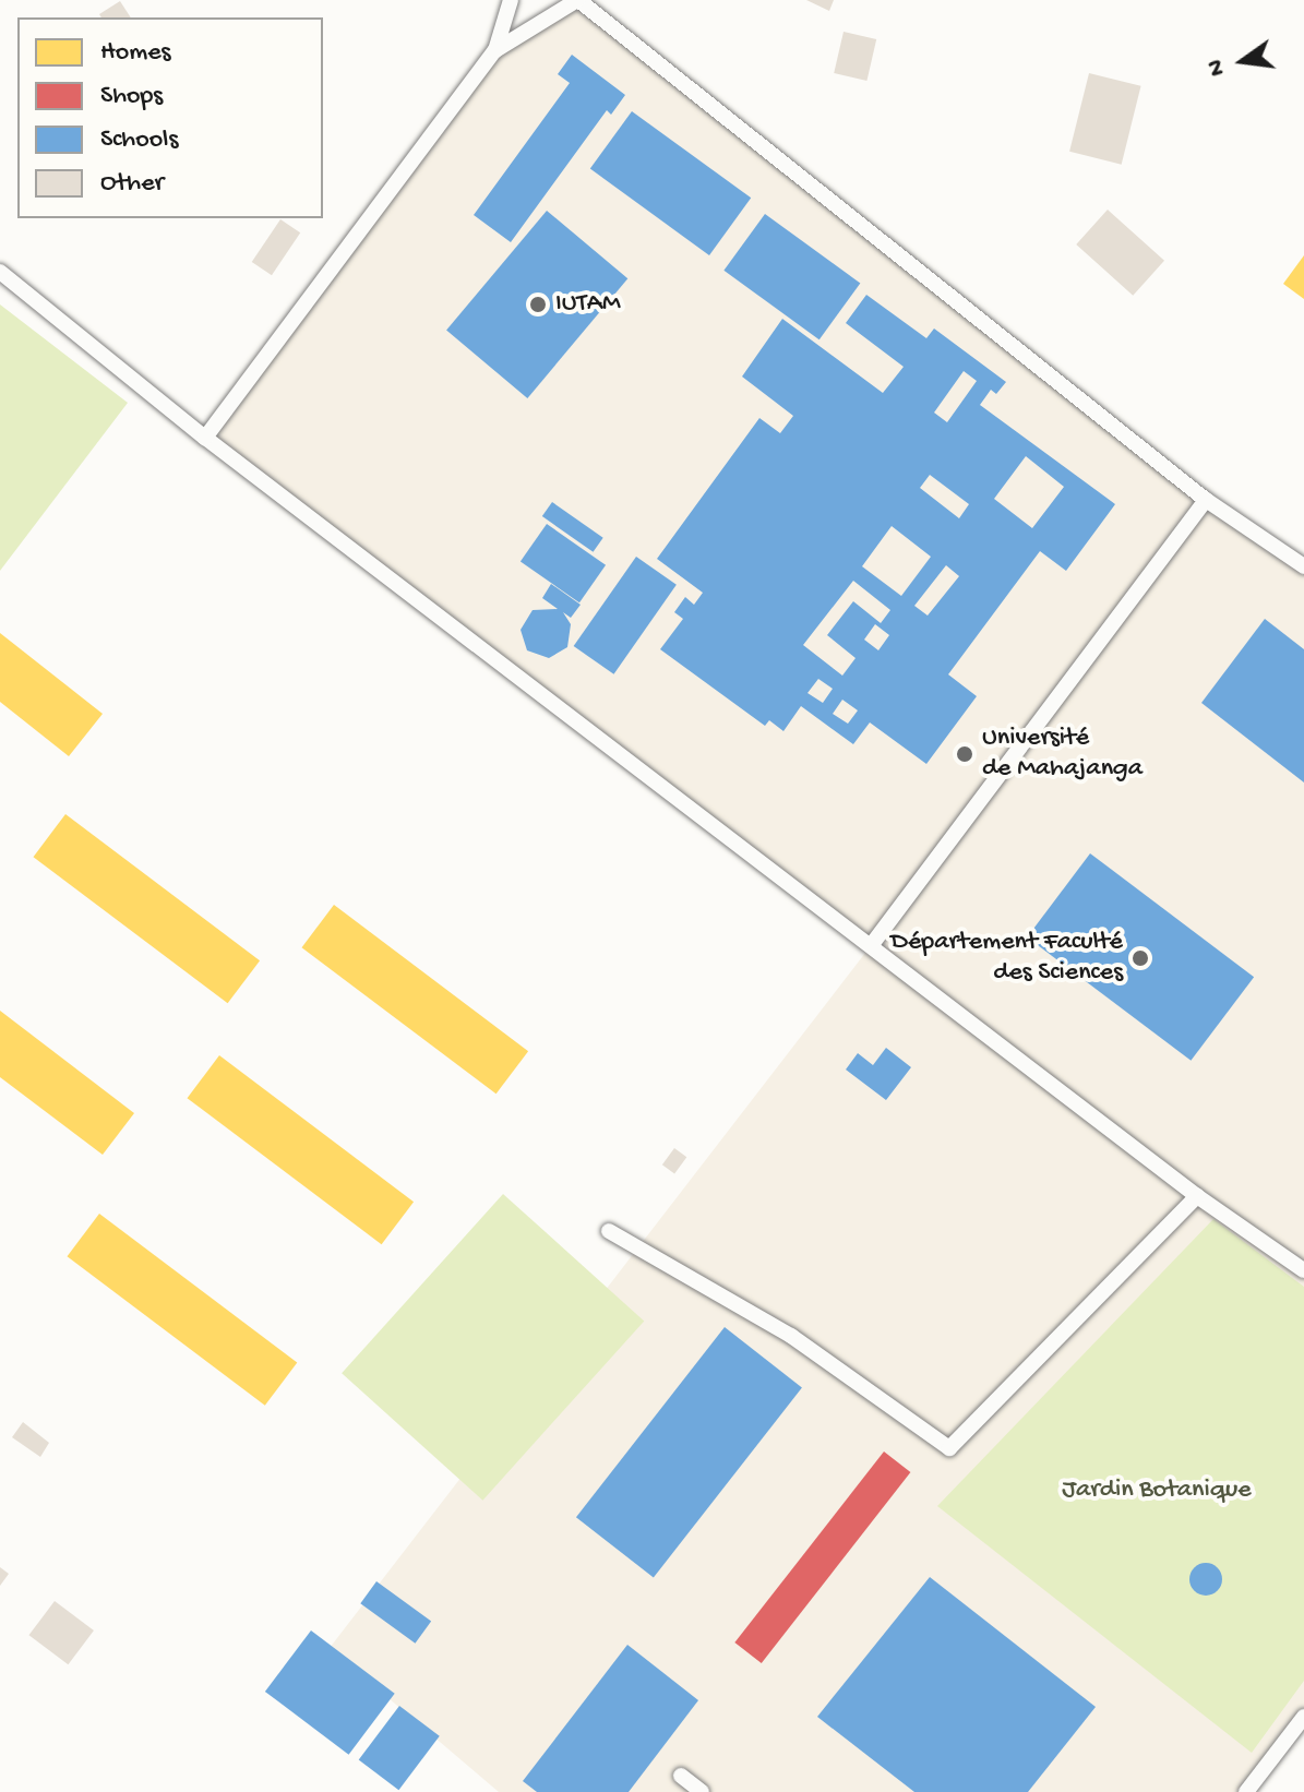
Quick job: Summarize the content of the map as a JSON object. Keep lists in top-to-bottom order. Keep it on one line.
{"parks":["Jardin Botanique"],"places":["IUTAM","Université de Mahajanga","Département Faculté des Sciences"],"legend":["Homes","Shops","Schools","Other"],"north":"left"}
